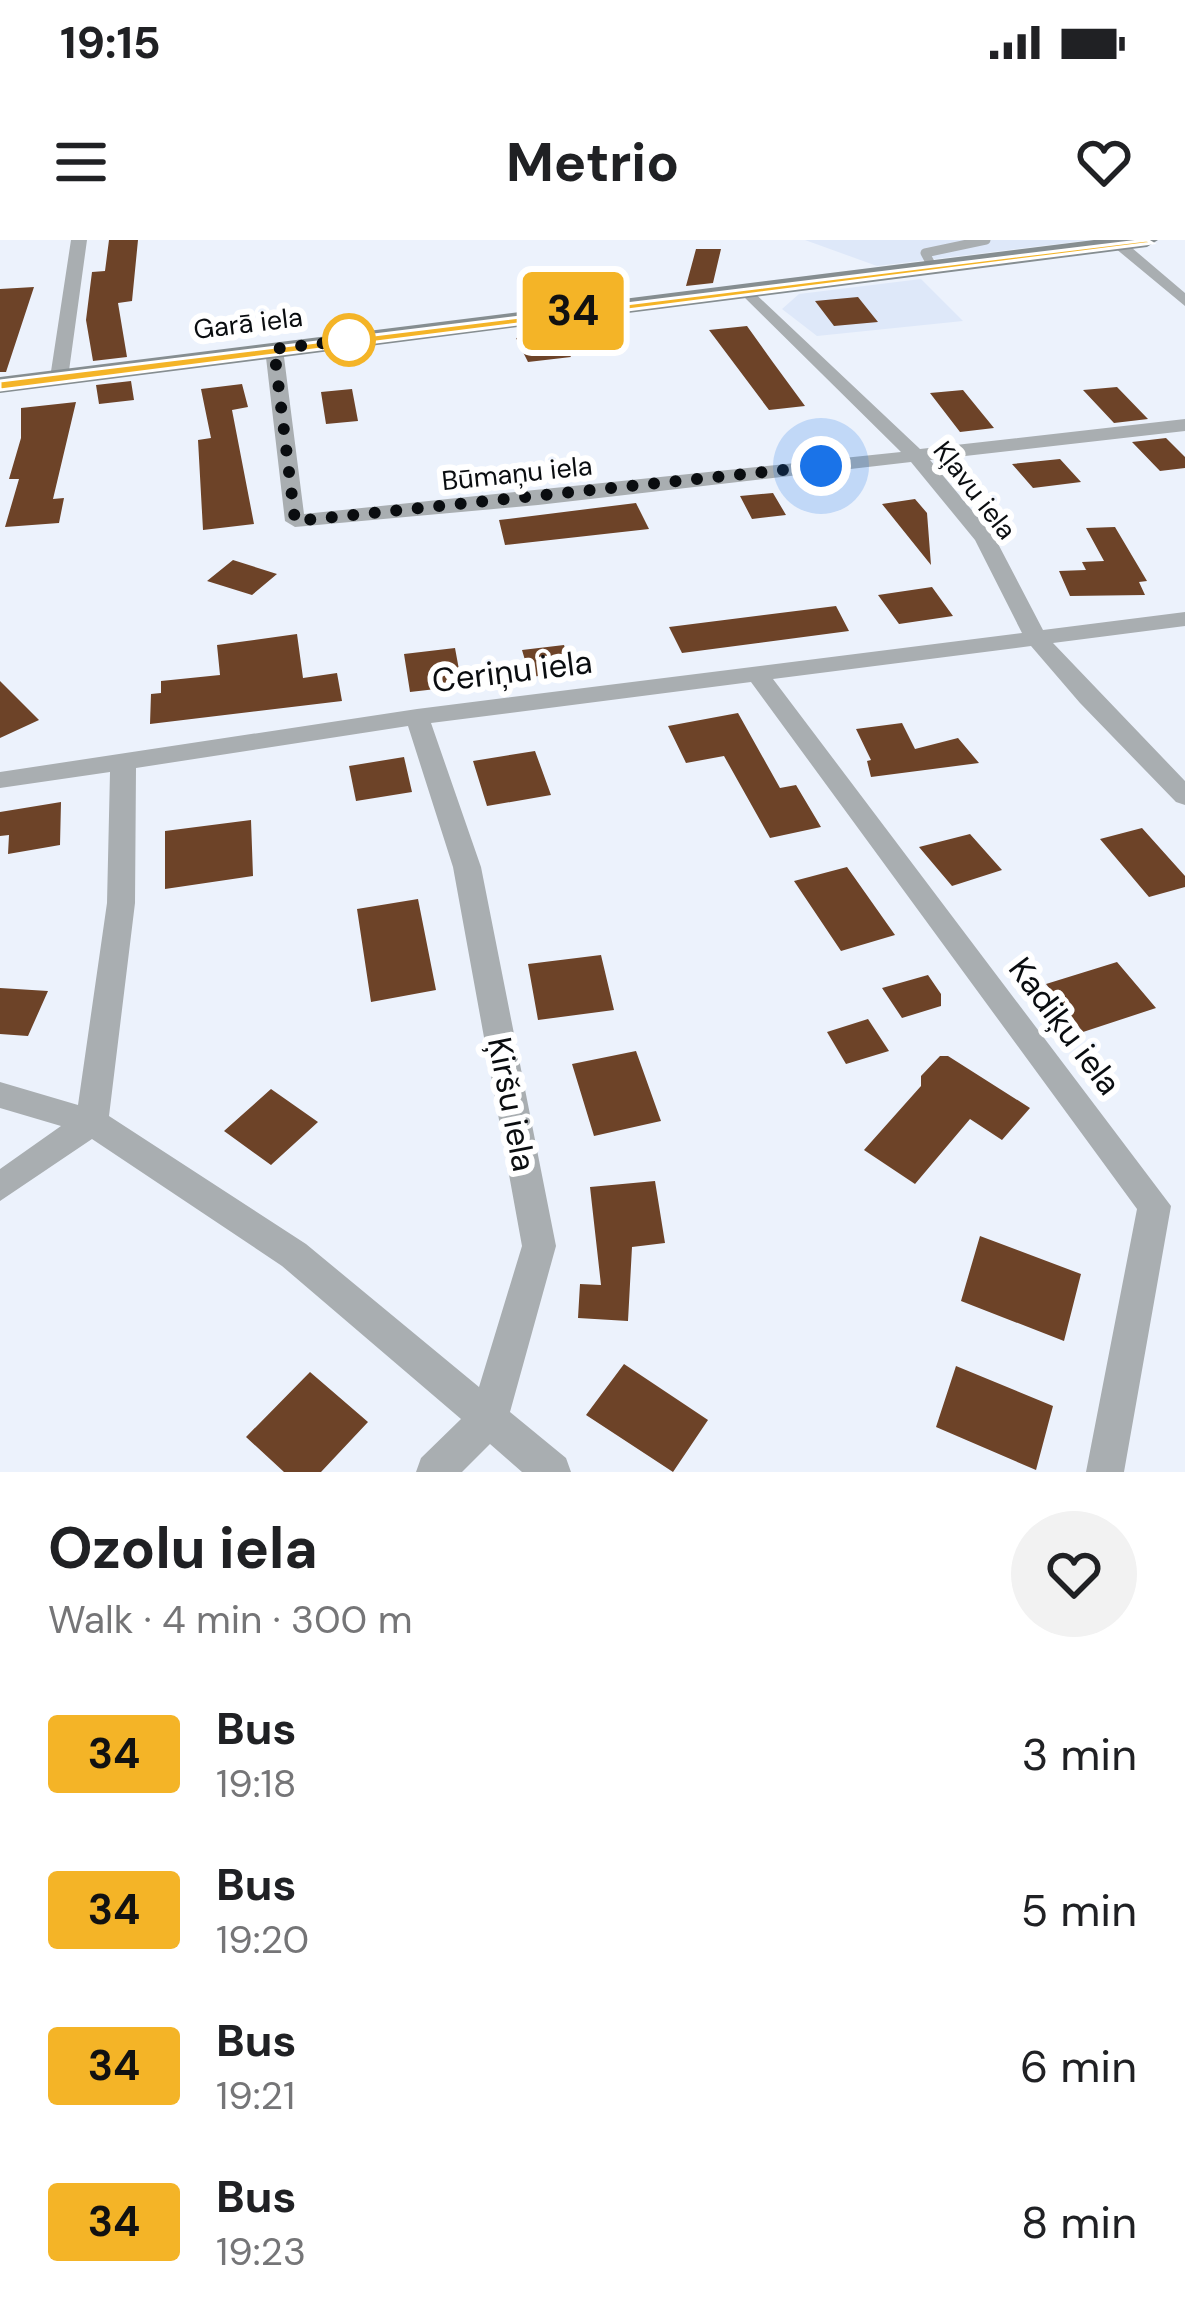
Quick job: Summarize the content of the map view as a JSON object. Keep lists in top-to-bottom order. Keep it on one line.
{"streets":{"street":["Garā iela","Būmaņu iela","Kļavu iela","Ceriņu iela","Kadiķu iela","Ķiršu iela"]},"crossings":[["Garā iela","Būmaņu iela"],["Garā iela","Kļavu iela"],["Būmaņu iela","Kļavu iela"],["Kļavu iela","Ceriņu iela"],["Ceriņu iela","Kadiķu iela"],["Ceriņu iela","Ķiršu iela"]],"lines":["bus line 34"],"page":{"status":"19:15","header":"Metrio","on_map":"34","heading":["Ozolu iela","Walk · 4 min · 300 m"],"list":[{"mark":"34","name":"Bus","note":"19:18","value":"3 min"},{"mark":"34","name":"Bus","note":"19:20","value":"5 min"},{"mark":"34","name":"Bus","note":"19:21","value":"6 min"},{"mark":"34","name":"Bus","note":"19:23","value":"8 min"}]}}
